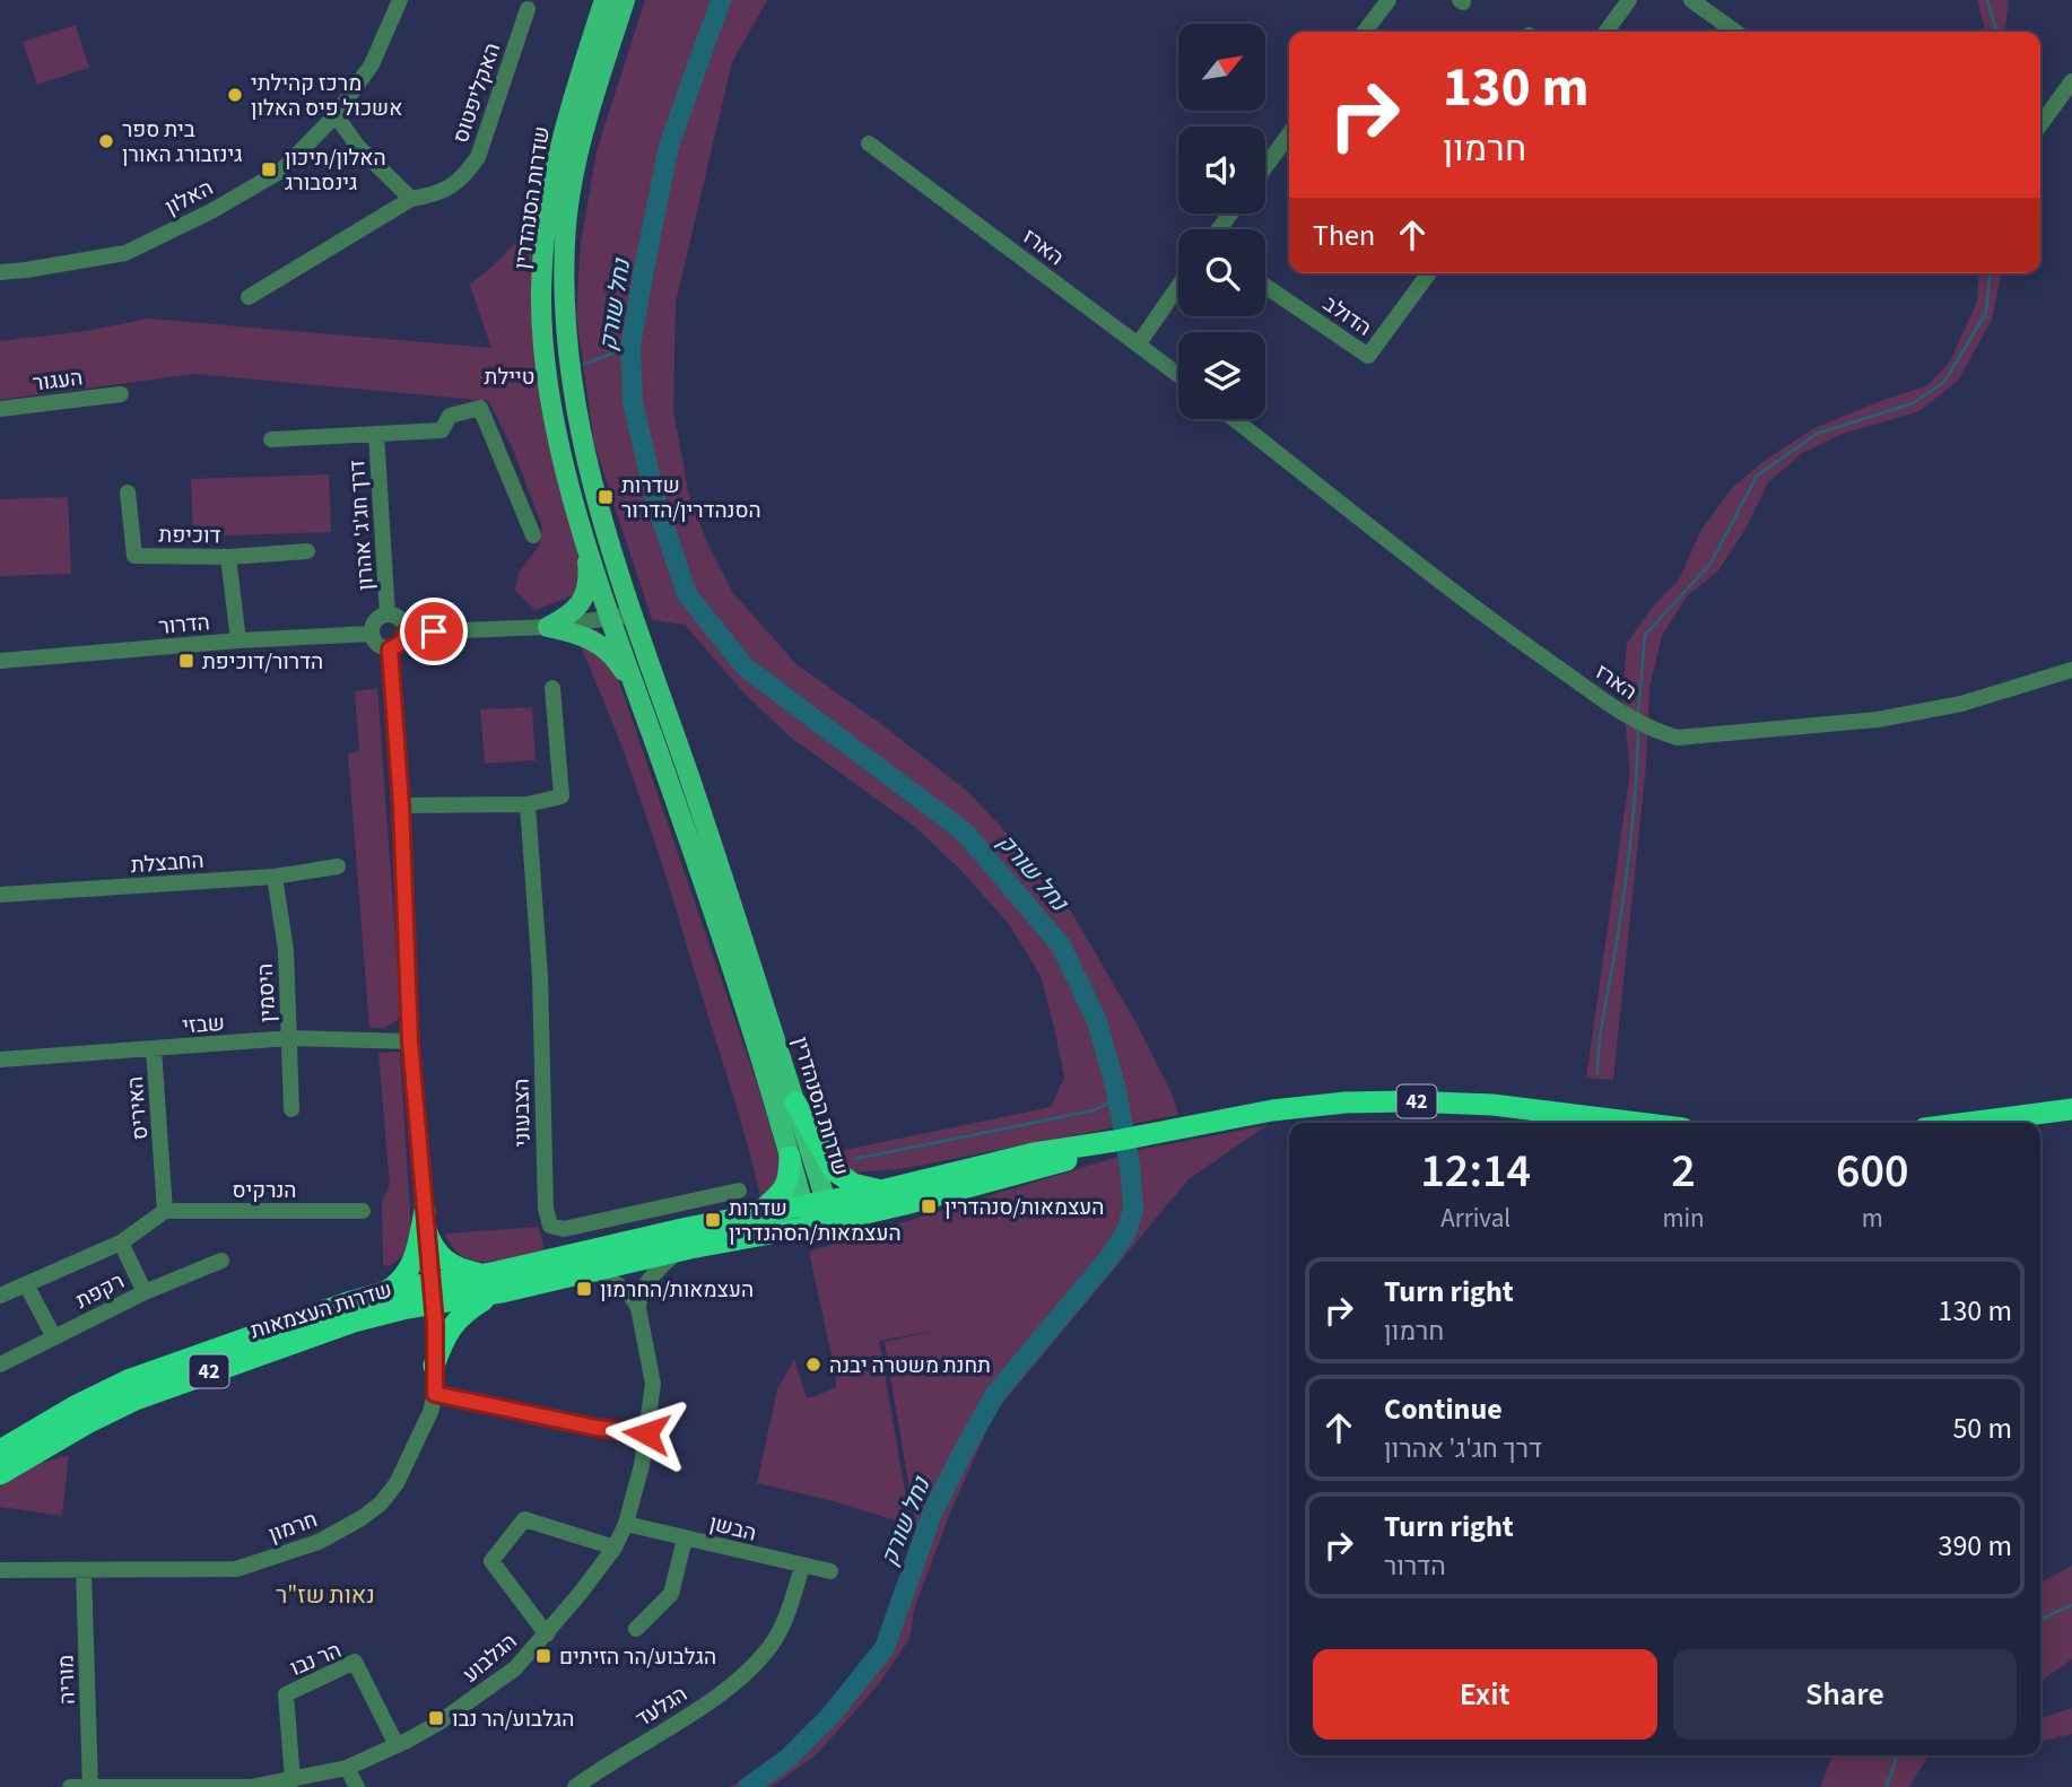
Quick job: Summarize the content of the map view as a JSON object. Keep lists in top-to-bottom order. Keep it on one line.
{"streets":{"highway":["42","שדרות העצמאות"],"main road":["שדרות הסנהדרין"],"street":["האקליפטוס","האלון","הארז","הדולב","העגור","דרך חג'ג' אהרון","דוכיפת","הדרור","החבצלת","היסמין","שבזי","האיריס","הצבעוני","הנרקיס","רקפת","חרמון","הבשן","הגלבוע","הר נבו","מוריה","הגלעד"]},"crossings":[["שדרות הסנהדרין","42"],["שדרות הסנהדרין","שדרות העצמאות"],["דרך חג'ג' אהרון","הדרור"],["החבצלת","היסמין"],["היסמין","שבזי"],["שבזי","האיריס"],["42","שדרות העצמאות"],["האיריס","הנרקיס"],["שדרות העצמאות","חרמון"],["חרמון","מוריה"],["הבשן","הגלבוע"],["הבשן","הגלעד"],["הגלבוע","הר נבו"],["הגלבוע","מוריה"]],"districts":["נאות שז\"ר"],"water":["נחל שורק"],"parks":["טיילת"],"places":{"other":["מרכז קהילתי אשכול פיס האלון","בית ספר גינזבורג האורן","תחנת משטרה יבנה"],"transit":["האלון/תיכון גינסבורג","שדרות הסנהדרין/הדרור","הדרור/דוכיפת","העצמאות/סנהדרין","שדרות העצמאות/הסהנדרין","העצמאות/החרמון","הגלבוע/הר הזיתים","הגלבוע/הר נבו"]},"north":"top right","page":{"turn":["130 m","חרמון"],"then":"Then","eta":["12:14","Arrival","2","min","600","m"],"list":[{"name":"Turn right","note":"חרמון","value":"130 m"},{"name":"Continue","note":"דרך חג'ג' אהרון","value":"50 m"},{"name":"Turn right","note":"הדרור","value":"390 m"}],"buttons":["Exit","Share"]}}
